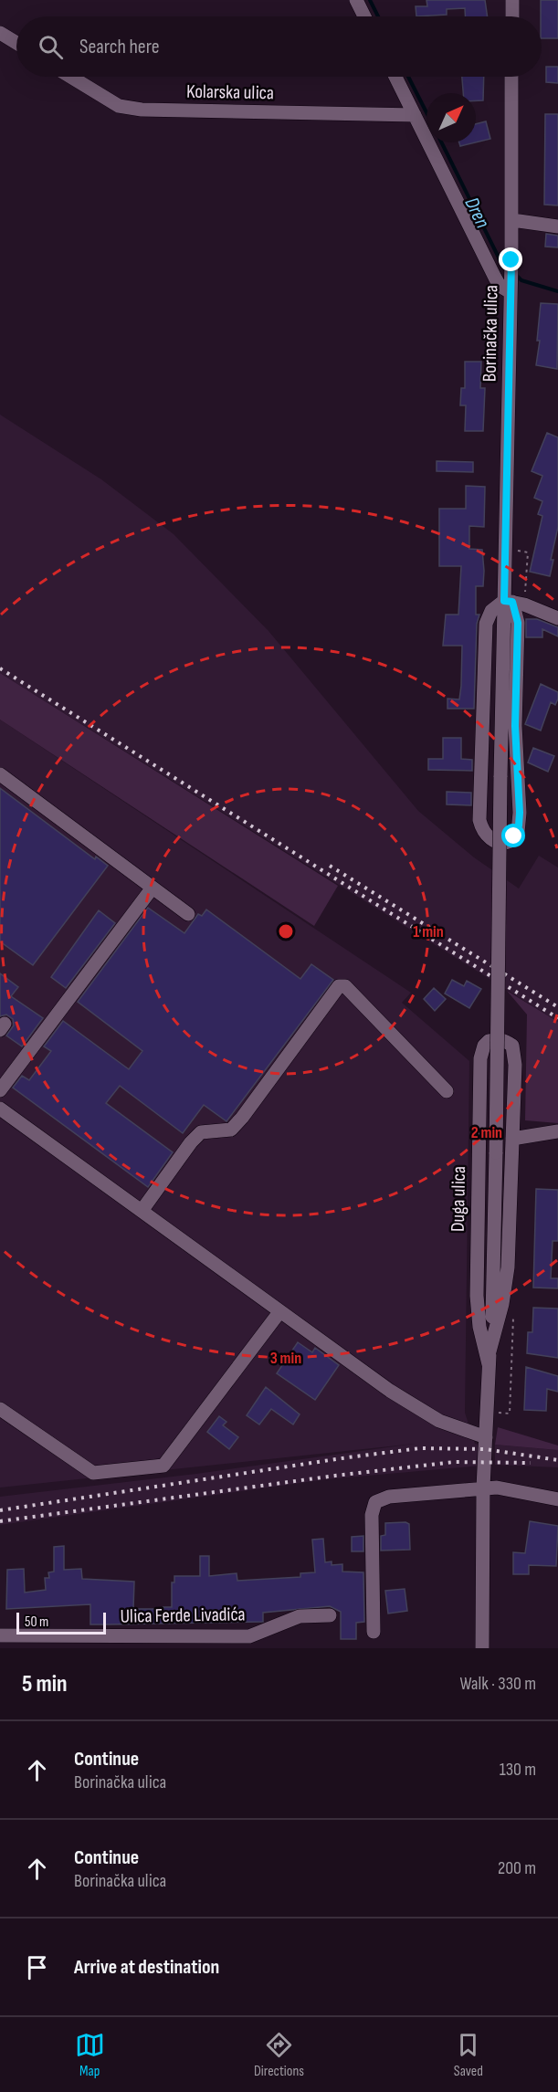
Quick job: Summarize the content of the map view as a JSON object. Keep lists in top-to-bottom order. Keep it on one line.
{"streets":{"street":["Kolarska ulica","Borinačka ulica","Duga ulica","Ulica Ferde Livadića"]},"crossings":[["Borinačka ulica","Duga ulica"]],"water":["Dren"],"scale_bar":"50 m","north":"top right","page":{"search":"Search here","scale":"50 m","heading":["5 min","Walk · 330 m"],"list":[["Continue","Borinačka ulica","130 m"],["Continue","Borinačka ulica","200 m"],"Arrive at destination"],"nav":["Map","Directions","Saved"]},"rings":["1 min","2 min","3 min"]}
